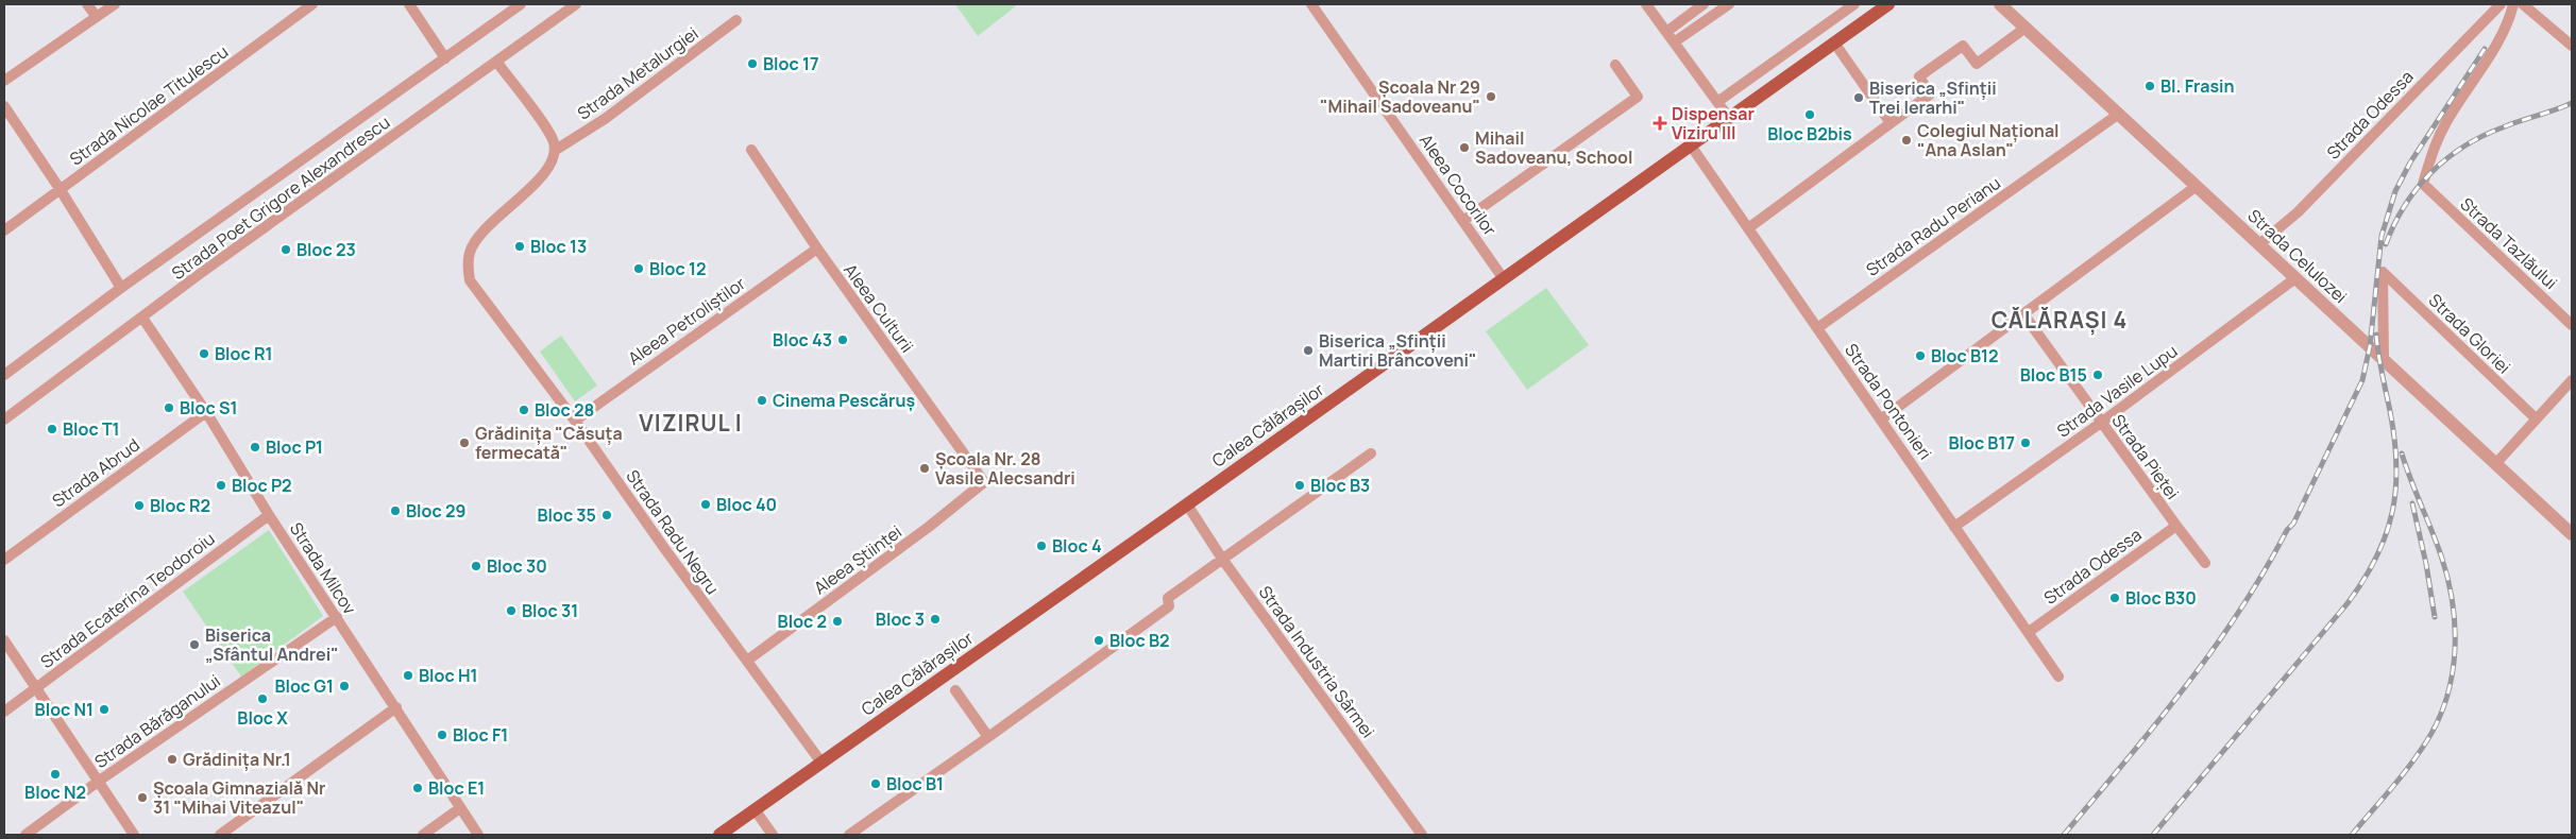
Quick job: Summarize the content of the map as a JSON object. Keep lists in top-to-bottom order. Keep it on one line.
{"streets":{"main road":["Calea Călărașilor"],"street":["Strada Metalurgiei","Strada Nicolae Titulescu","Strada Odessa","Aleea Cocorilor","Strada Poet Grigore Alexandrescu","Strada Radu Perianu","Strada Tazlăului","Strada Celulozei","Aleea Culturii","Aleea Petroliștilor","Strada Gloriei","Strada Vasile Lupu","Strada Pontonieri","Strada Pieței","Strada Abrud","Strada Radu Negru","Aleea Științei","Strada Milcov","Strada Ecaterina Teodoroiu","Strada Industria Sârmei","Strada Bărăganului"]},"crossings":[["Strada Metalurgiei","Strada Radu Negru"],["Strada Odessa","Strada Celulozei"],["Strada Odessa","Strada Pontonieri"],["Strada Odessa","Strada Pieței"],["Aleea Cocorilor","Calea Călărașilor"],["Strada Poet Grigore Alexandrescu","Strada Milcov"],["Strada Radu Perianu","Strada Celulozei"],["Strada Radu Perianu","Strada Pontonieri"],["Strada Celulozei","Strada Gloriei"],["Strada Celulozei","Strada Vasile Lupu"],["Aleea Culturii","Aleea Petroliștilor"],["Aleea Culturii","Aleea Științei"],["Aleea Petroliștilor","Strada Radu Negru"],["Strada Vasile Lupu","Strada Pontonieri"],["Strada Vasile Lupu","Strada Pieței"],["Strada Pontonieri","Calea Călărașilor"],["Calea Călărașilor","Strada Radu Negru"],["Calea Călărașilor","Strada Industria Sârmei"],["Strada Abrud","Strada Milcov"],["Strada Radu Negru","Aleea Științei"],["Strada Milcov","Strada Ecaterina Teodoroiu"],["Strada Milcov","Strada Bărăganului"]],"districts":["CĂLĂRAȘI 4","VIZIRUL I"],"places":{"other":["Bloc 17","Bl. Frasin","Școala Nr 29 \"Mihail Sadoveanu\"","Biserica „Sfinții Trei Ierarhi\"","Bloc B2bis","Colegiul Național \"Ana Aslan\"","Mihail Sadoveanu, School","Bloc 13","Bloc 23","Bloc 12","Bloc 43","Biserica „Sfinții Martiri Brâncoveni\"","Bloc R1","Bloc B12","Bloc B15","Cinema Pescăruș","Bloc S1","Bloc 28","Bloc T1","Grădinița \"Căsuța fermecată\"","Bloc B17","Bloc P1","Școala Nr. 28 Vasile Alecsandri","Bloc P2","Bloc B3","Bloc 40","Bloc R2","Bloc 29","Bloc 35","Bloc 4","Bloc 30","Bloc B30","Bloc 31","Bloc 3","Bloc 2","Bloc B2","Biserica „Sfântul Andrei\"","Bloc H1","Bloc G1","Bloc X","Bloc N1","Bloc F1","Grădinița Nr.1","Bloc N2","Bloc B1","Bloc E1","Școala Gimnazială Nr 31 \"Mihai Viteazul\""],"health":["Dispensar Viziru III"]}}
